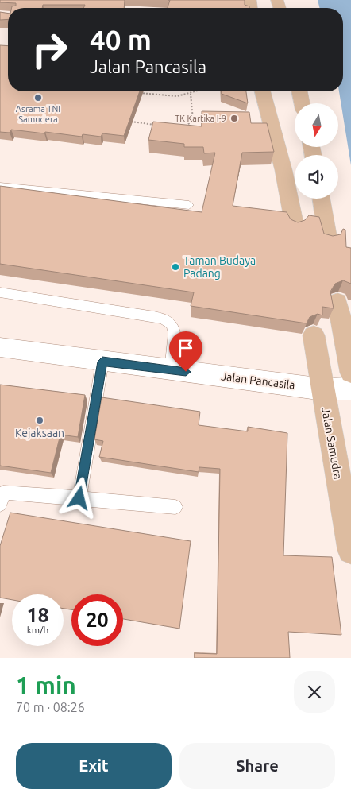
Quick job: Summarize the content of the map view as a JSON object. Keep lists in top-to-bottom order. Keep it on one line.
{"streets":{"main road":["Jalan Samudra"],"street":["Jalan Pancasila"]},"crossings":[["Jalan Pancasila","Jalan Samudra"]],"places":["Asrama TNI Samudera","TK Kartika I-9","Taman Budaya Padang","Kejaksaan"],"north":"bottom","page":{"turn":["40 m","Jalan Pancasila"],"speed":"18 km/h","limit":"20","heading":["1 min","70 m · 08:26"],"buttons":["Exit","Share"]}}
